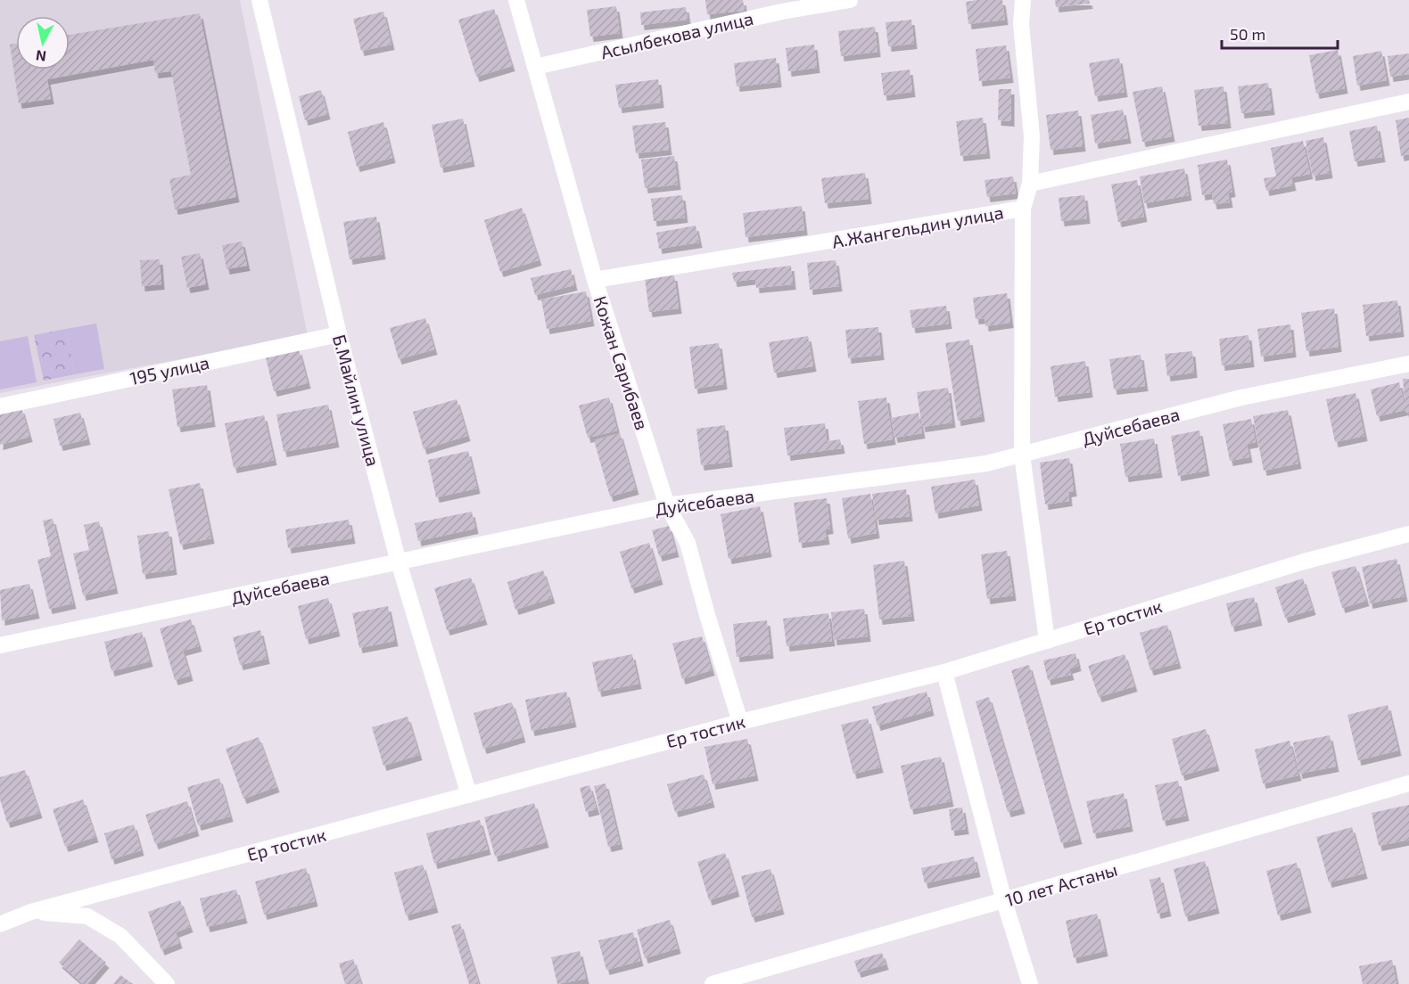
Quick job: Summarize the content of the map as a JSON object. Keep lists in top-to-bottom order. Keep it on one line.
{"streets":{"street":["Асылбекова улица","А.Жангельдин улица","Кожан Сарибаев","195 улица","Б.Майлин улица","Дуйсебаева","Ер тостик","10 лет Астаны"]},"crossings":[["Асылбекова улица","Кожан Сарибаев"],["А.Жангельдин улица","Кожан Сарибаев"],["Кожан Сарибаев","Дуйсебаева"],["Кожан Сарибаев","Ер тостик"],["195 улица","Б.Майлин улица"],["Б.Майлин улица","Дуйсебаева"],["Б.Майлин улица","Ер тостик"]],"scale_bar":"50 m","north":"bottom"}
